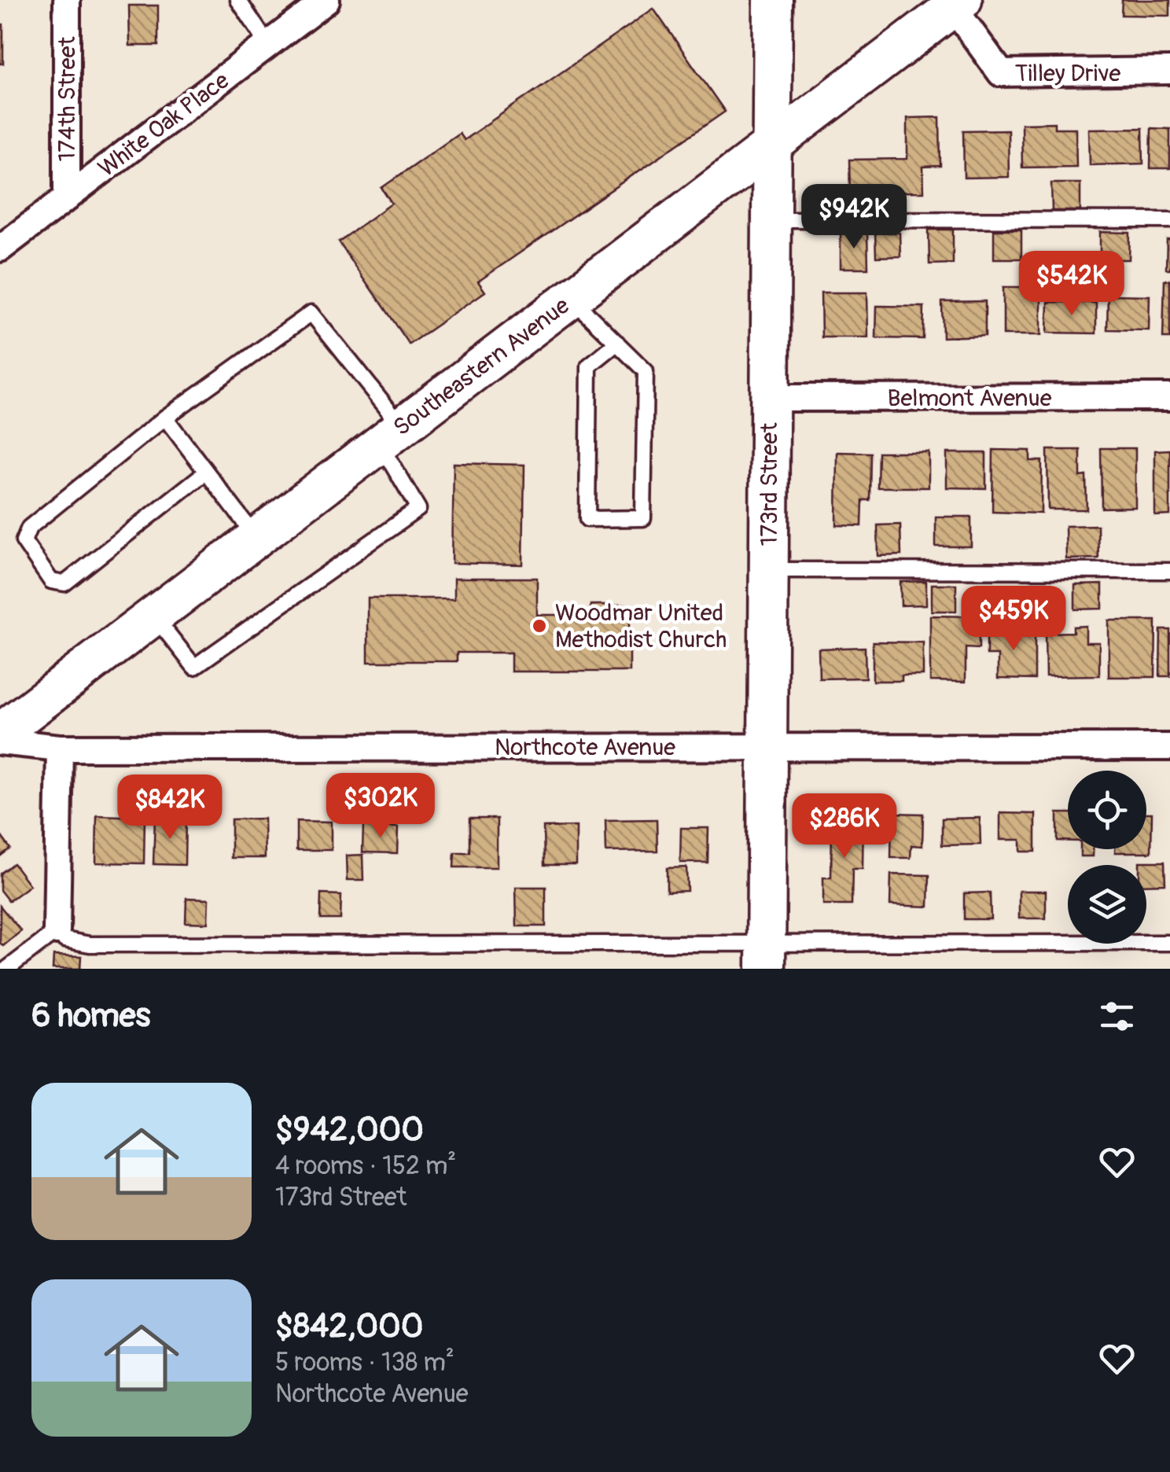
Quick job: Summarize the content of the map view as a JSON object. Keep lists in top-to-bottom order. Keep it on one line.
{"streets":{"street":["Tilley Drive","174th Street","White Oak Place","Southeastern Avenue","Belmont Avenue","173rd Street","Northcote Avenue"]},"crossings":[["Tilley Drive","Southeastern Avenue"],["174th Street","White Oak Place"],["Southeastern Avenue","173rd Street"],["Belmont Avenue","173rd Street"],["173rd Street","Northcote Avenue"]],"places":["Woodmar United Methodist Church"],"page":{"price":["$942K","$542K","$459K","$302K","$842K","$286K"],"heading":"6 homes","list":[{"name":"$942,000","note":"4 rooms · 152 m² · 173rd Street"},{"name":"$842,000","note":"5 rooms · 138 m² · Northcote Avenue"}]}}
